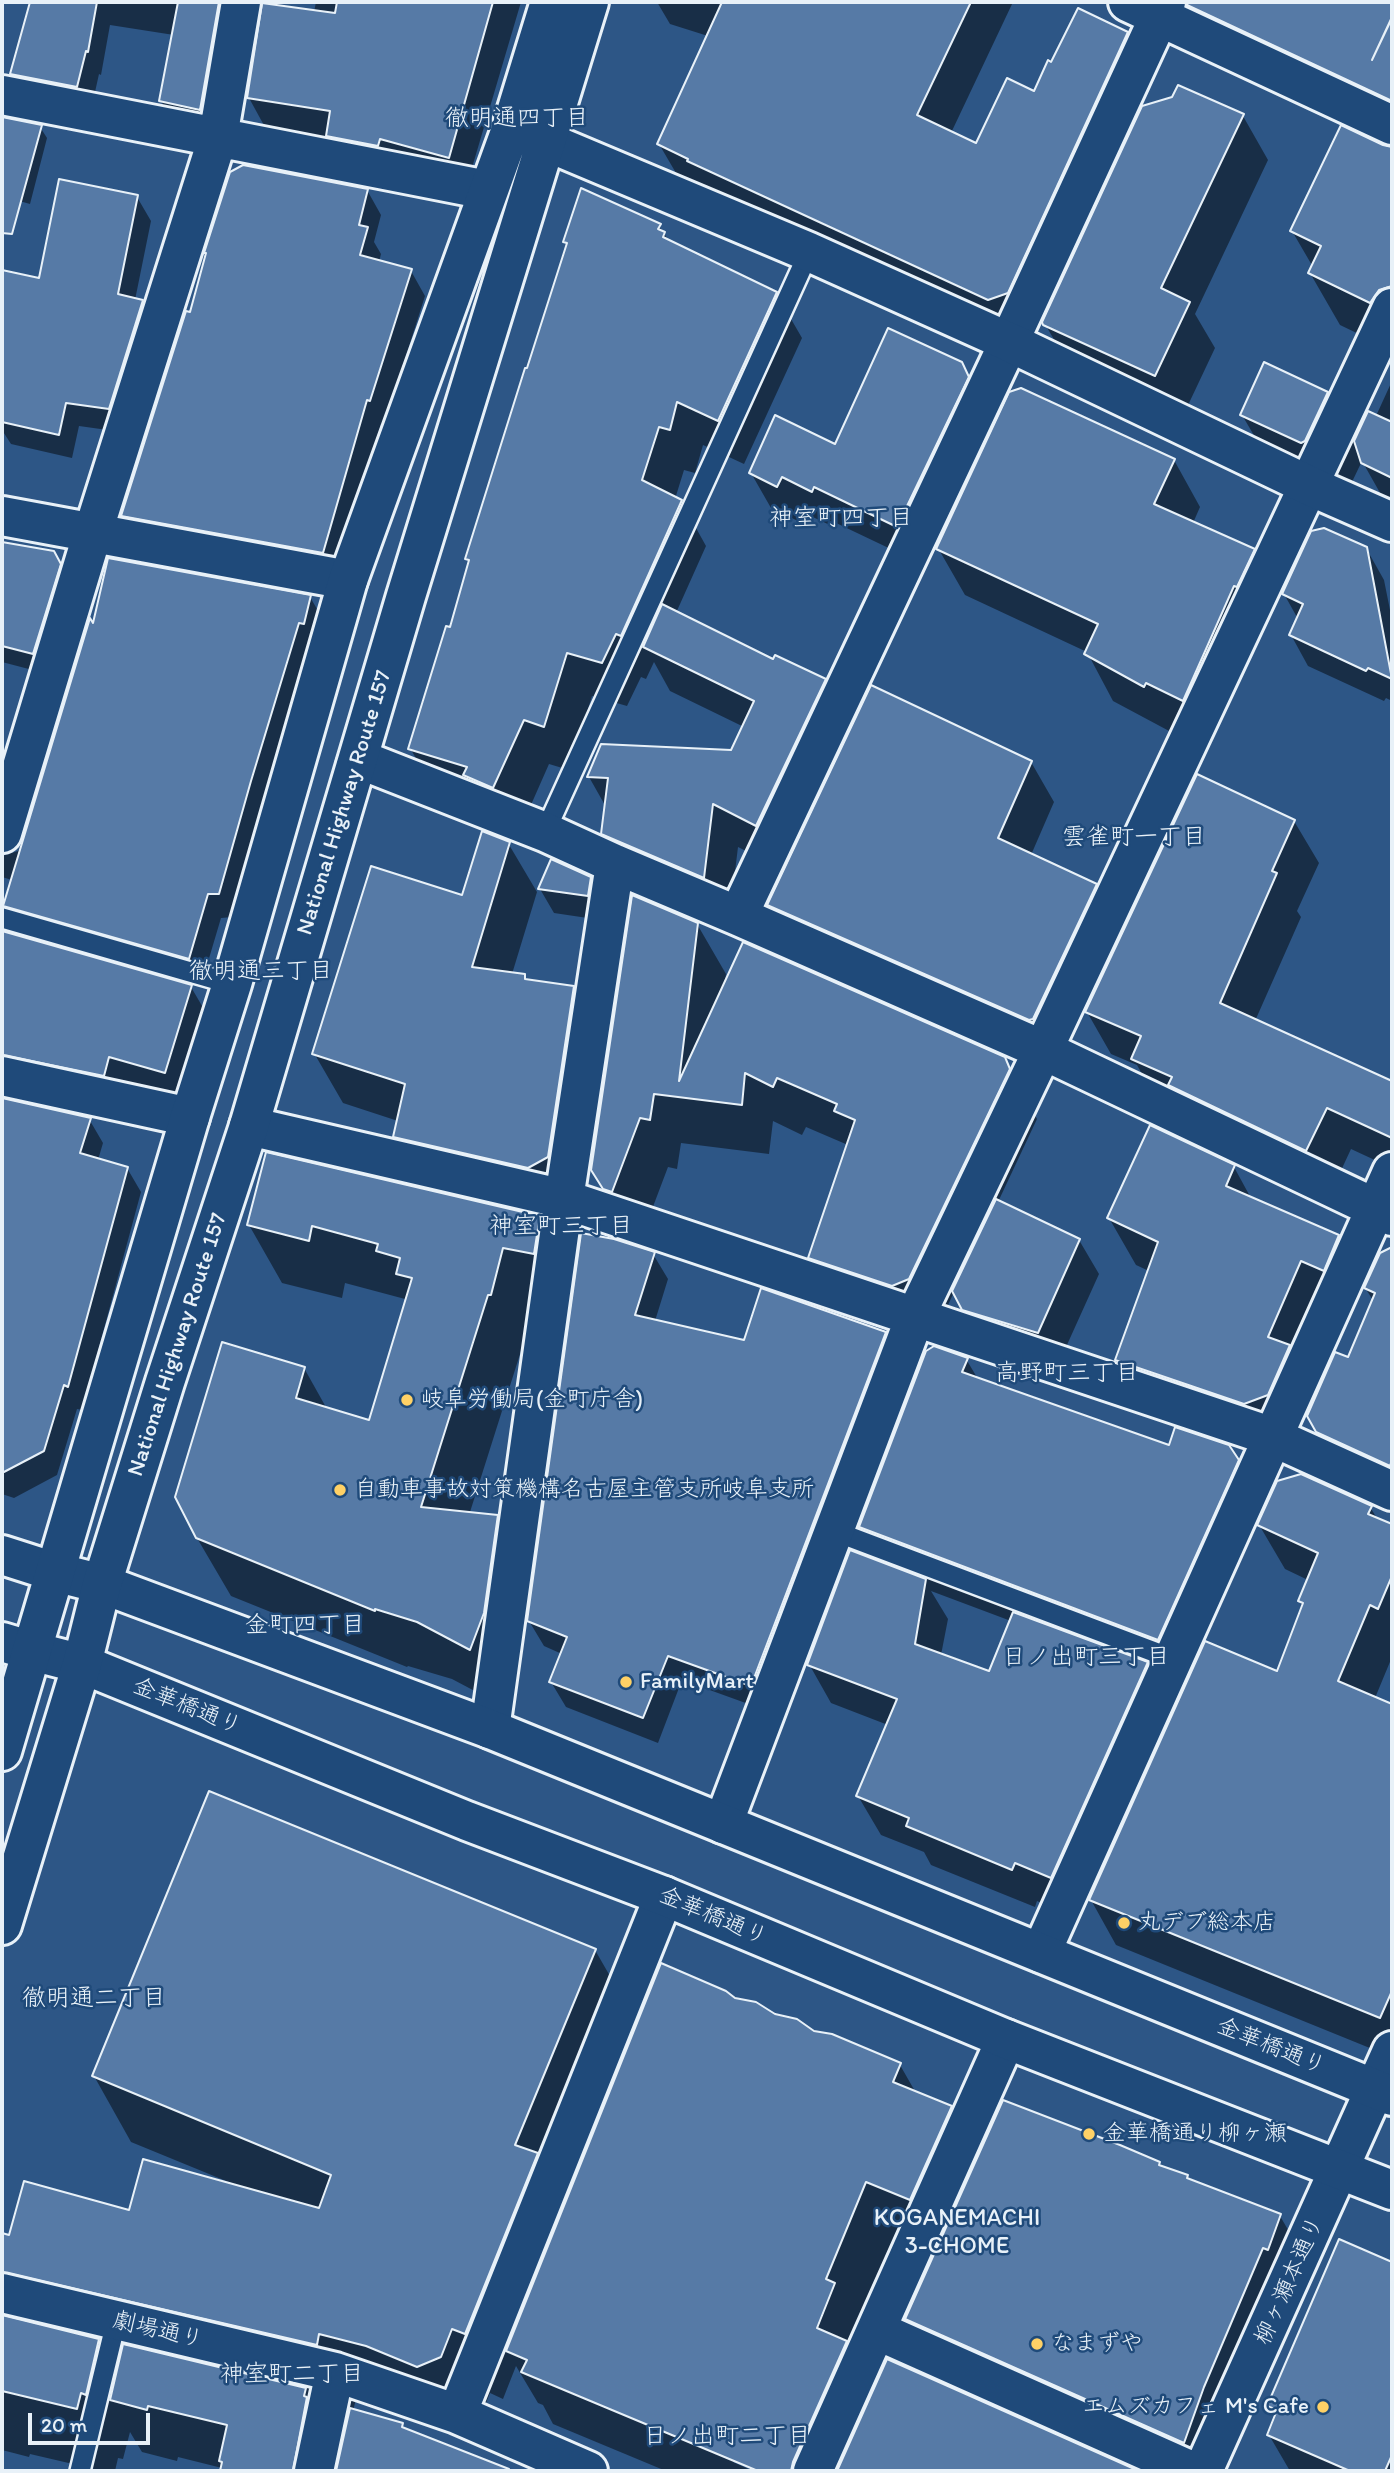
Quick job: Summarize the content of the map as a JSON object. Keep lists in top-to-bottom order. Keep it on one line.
{"streets":{"main road":["National Highway Route 157","金華橋通り","柳ヶ瀬本通り","劇場通り"]},"crossings":[["National Highway Route 157","金華橋通り"],["金華橋通り","柳ヶ瀬本通り"]],"districts":["徹明通四丁目","神室町四丁目","雲雀町一丁目","徹明通三丁目","神室町三丁目","高野町三丁目","金町四丁目","日ノ出町三丁目","徹明通二丁目","KOGANEMACHI 3-CHOME","神室町二丁目","日ノ出町二丁目"],"places":["岐阜労働局(金町庁舎)","自動車事故対策機構名古屋主管支所岐阜支所","FamilyMart","丸デブ総本店","金華橋通り柳ヶ瀬","なまずや","エムズカフェ M's Cafe"],"scale_bar":"20 m"}
